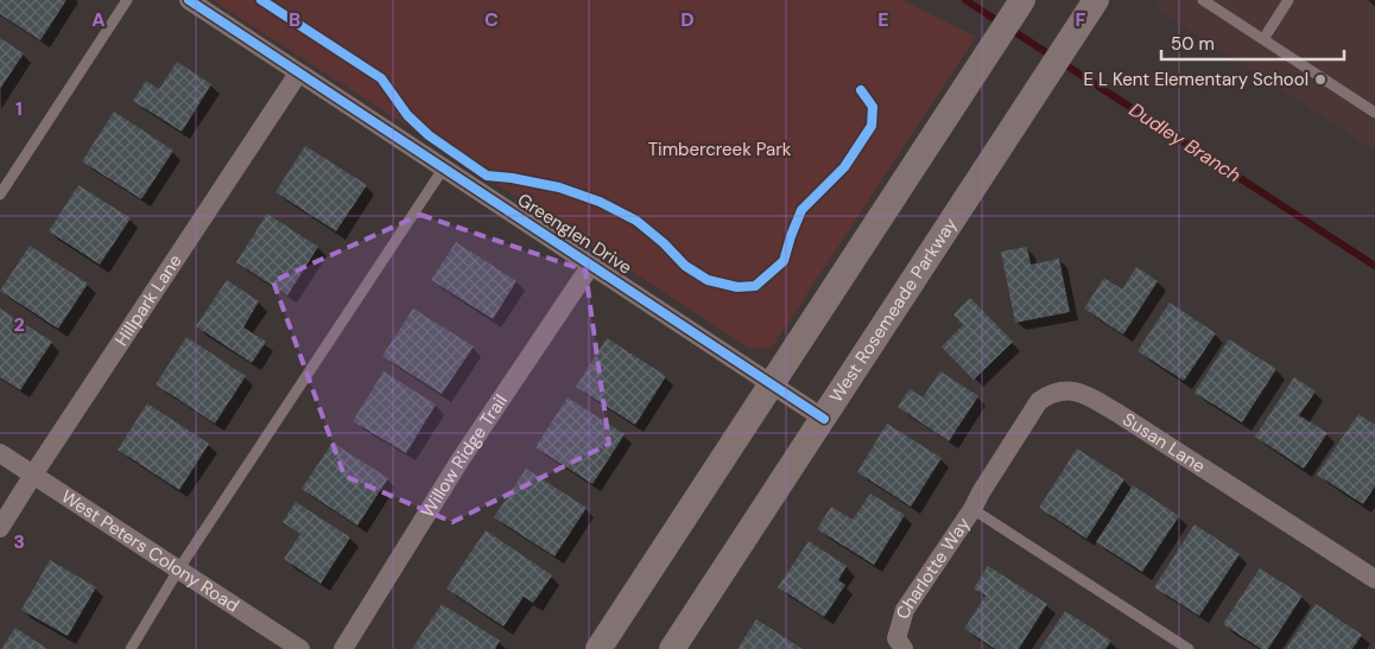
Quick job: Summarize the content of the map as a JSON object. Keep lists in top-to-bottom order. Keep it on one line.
{"streets":{"main road":["West Rosemeade Parkway"],"street":["Greenglen Drive","Hillpark Lane","Susan Lane","Willow Ridge Trail","West Peters Colony Road","Charlotte Way"]},"crossings":[["Greenglen Drive","Hillpark Lane"],["Greenglen Drive","West Rosemeade Parkway"],["Greenglen Drive","Willow Ridge Trail"],["Hillpark Lane","West Peters Colony Road"],["Susan Lane","Charlotte Way"]],"water":["Dudley Branch"],"parks":["Timbercreek Park"],"places":["E L Kent Elementary School"],"scale_bar":"50 m","grid":{"columns":["A","B","C","D","E","F"],"rows":["1","2","3"]}}
